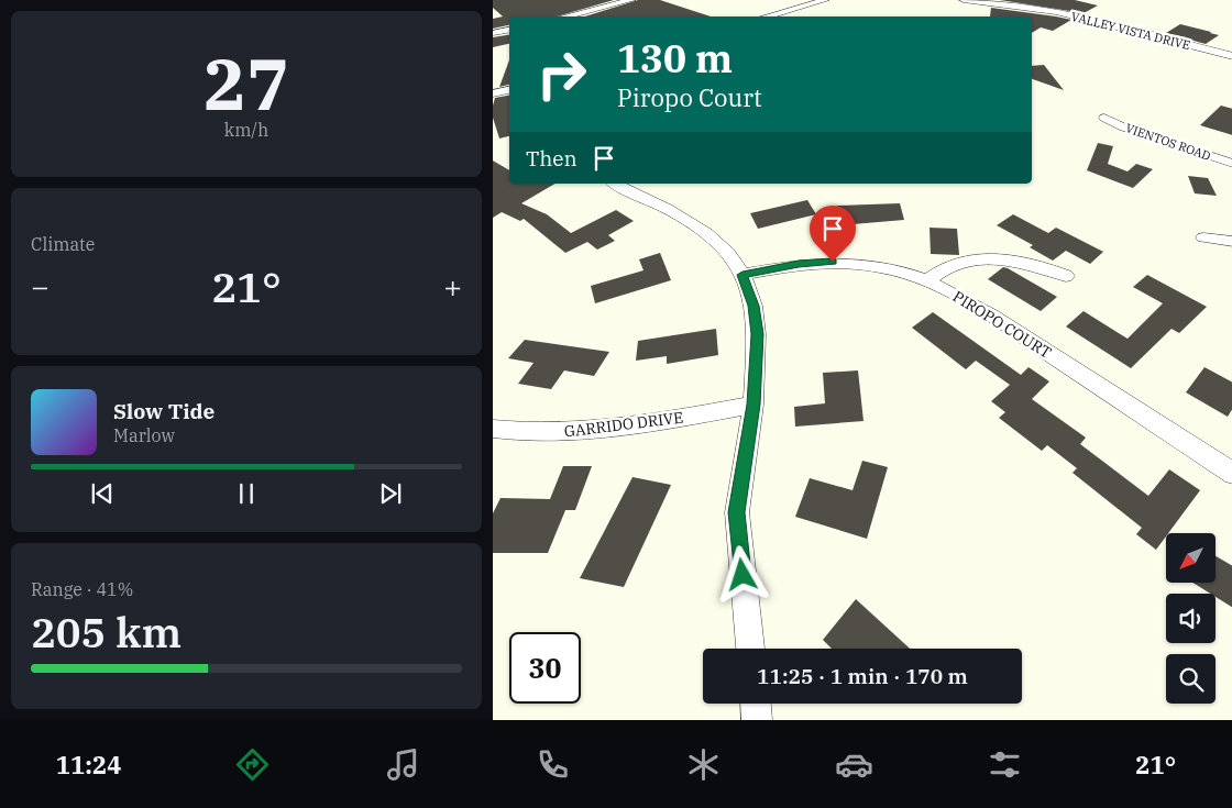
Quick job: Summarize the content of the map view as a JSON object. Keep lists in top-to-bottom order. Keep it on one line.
{"streets":{"street":["VALLEY VISTA DRIVE","VIENTOS ROAD","PIROPO COURT","GARRIDO DRIVE"]},"north":"bottom left","page":{"tile":[["27","km/h"],"Climate",["Range · 41%","205 km"]],"turn":["130 m","Piropo Court"],"then":"Then","heat":["−","21°","+"],"song":["Slow Tide","Marlow"],"limit":"30","trip":"11:25 · 1 min · 170 m","tabs":["11:24","21°"]}}
